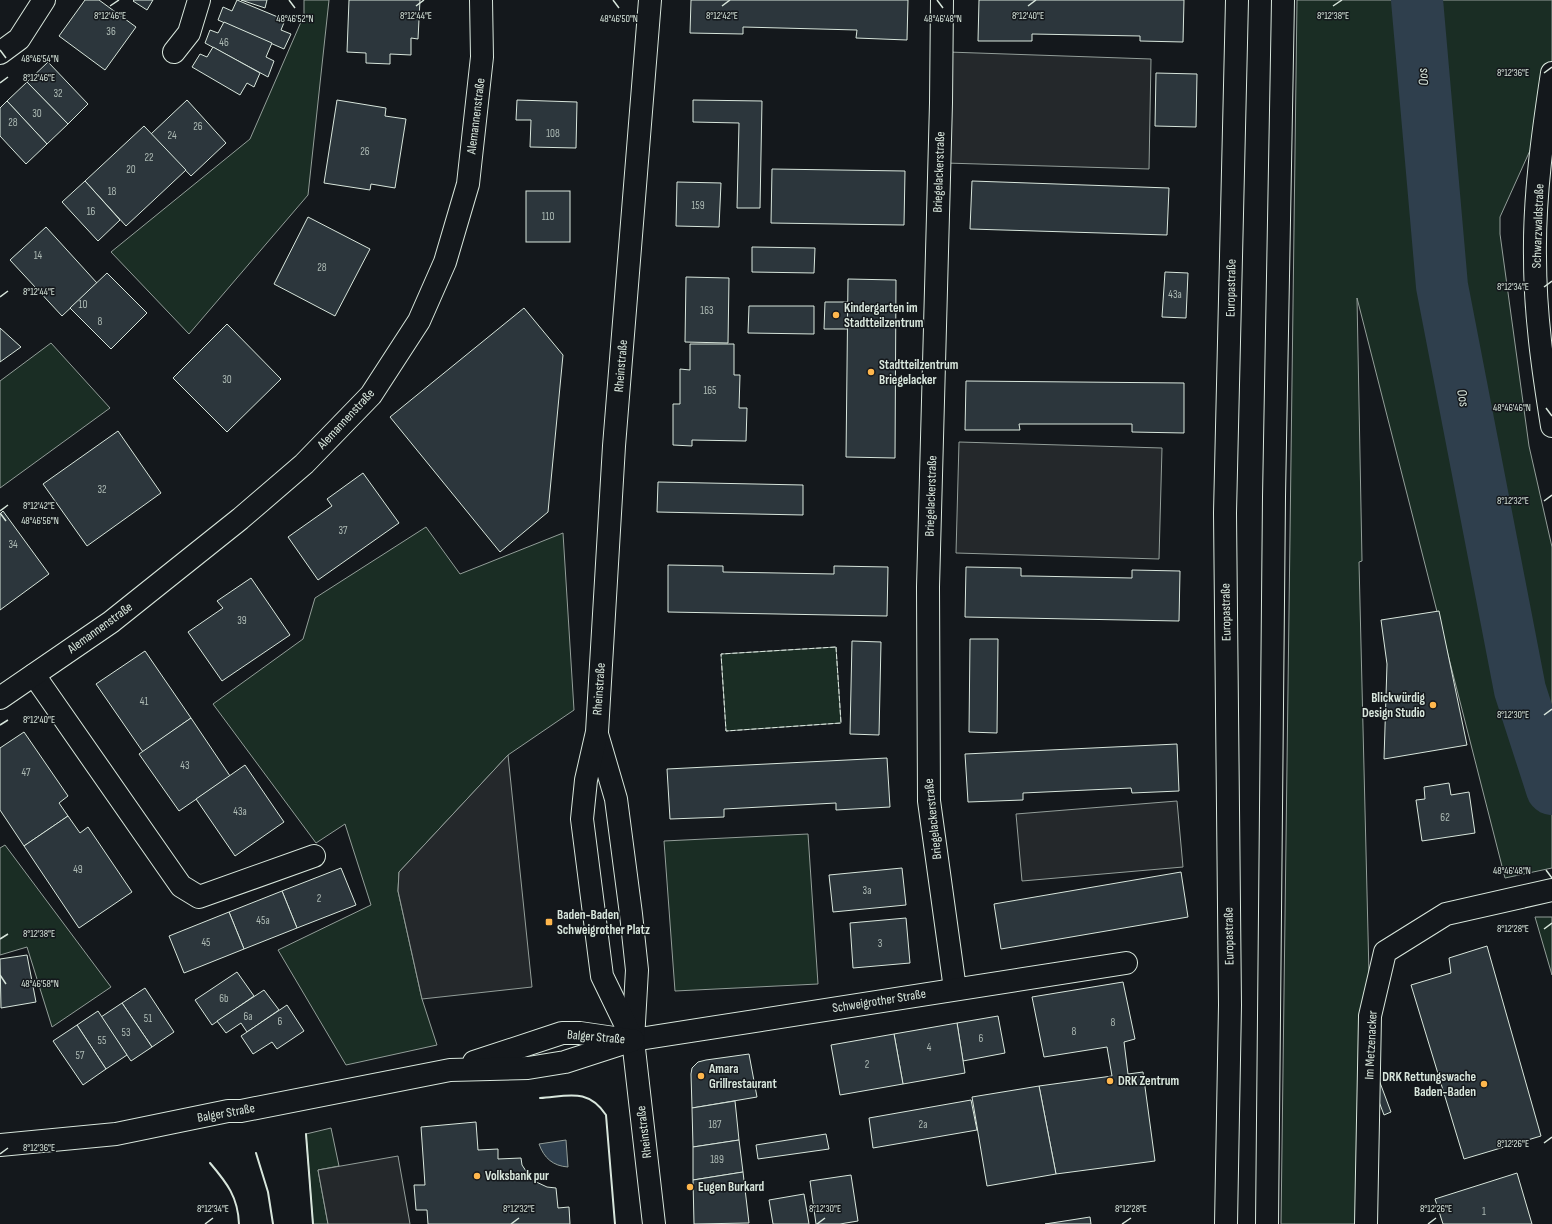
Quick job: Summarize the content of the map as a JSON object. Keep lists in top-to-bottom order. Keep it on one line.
{"streets":{"street":["Alemannenstraße","Briegelackerstraße","Schwarzwaldstraße","Europastraße","Rheinstraße","Schweigrother Straße","Balger Straße","Im Metzenacker"]},"crossings":[["Briegelackerstraße","Schweigrother Straße"],["Rheinstraße","Schweigrother Straße"],["Rheinstraße","Balger Straße"],["Schweigrother Straße","Balger Straße"]],"water":["Oos"],"places":{"other":["Kindergarten im Stadtteilzentrum","Stadtteilzentrum Briegelacker","Blickwürdig Design Studio","Amara Grillrestaurant","DRK Zentrum","DRK Rettungswache Baden-Baden","Volksbank pur","Eugen Burkard"],"transit":["Baden-Baden Schweigrother Platz"]},"house_numbers":["36","46","32","30","28","26","108","24","26","22","20","18","159","16","110","14","28","43a","10","163","8","30","165","32","37","34","39","41","43","47","43a","62","49","3a","2","45a","45","3","6b","6a","51","6","8","8","53","6","55","4","57","2","187","2a","189","1"],"coordinates":["8°12'44\"E","8°12'46\"E","8°12'42\"E","8°12'40\"E","8°12'38\"E","48°46'52\"N","48°46'50\"N","48°46'48\"N","48°46'54\"N","8°12'36\"E","8°12'34\"E","48°46'46\"N","8°12'32\"E","48°46'56\"N","8°12'30\"E","8°12'28\"E","48°46'58\"N","8°12'26\"E"]}
